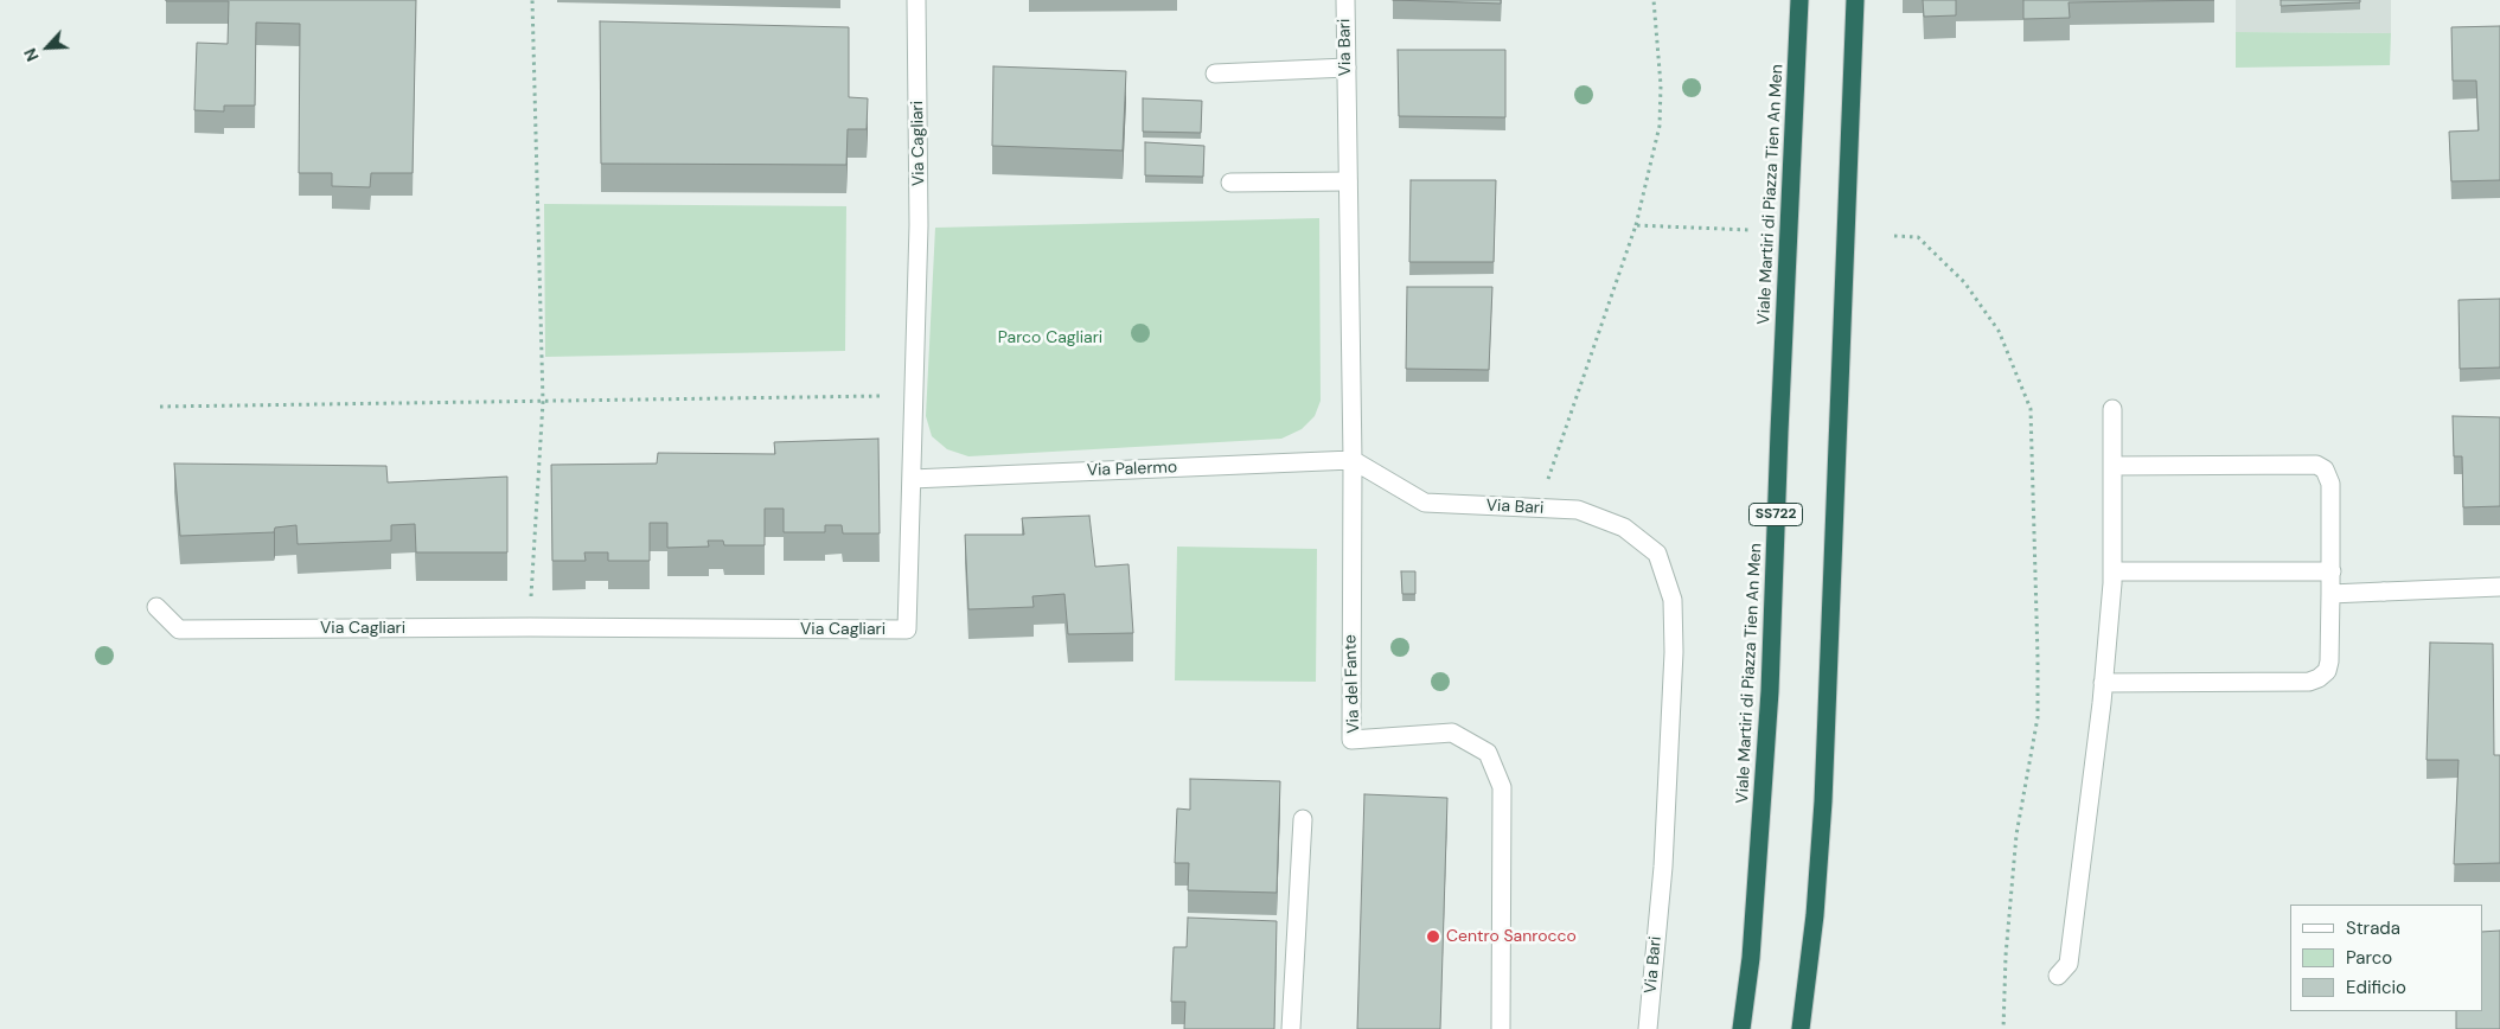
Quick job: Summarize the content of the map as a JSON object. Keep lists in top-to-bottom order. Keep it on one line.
{"streets":{"highway":["Viale Martiri di Piazza Tien An Men","SS722"],"street":["Via Bari","Via Cagliari","Via Palermo","Via del Fante"]},"crossings":[["Via Bari","Via Palermo"],["Via Bari","Via del Fante"],["Via Cagliari","Via Palermo"],["Via Palermo","Via del Fante"]],"parks":["Parco Cagliari"],"places":["Centro Sanrocco"],"legend":["Strada","Parco","Edificio"],"north":"bottom left"}
